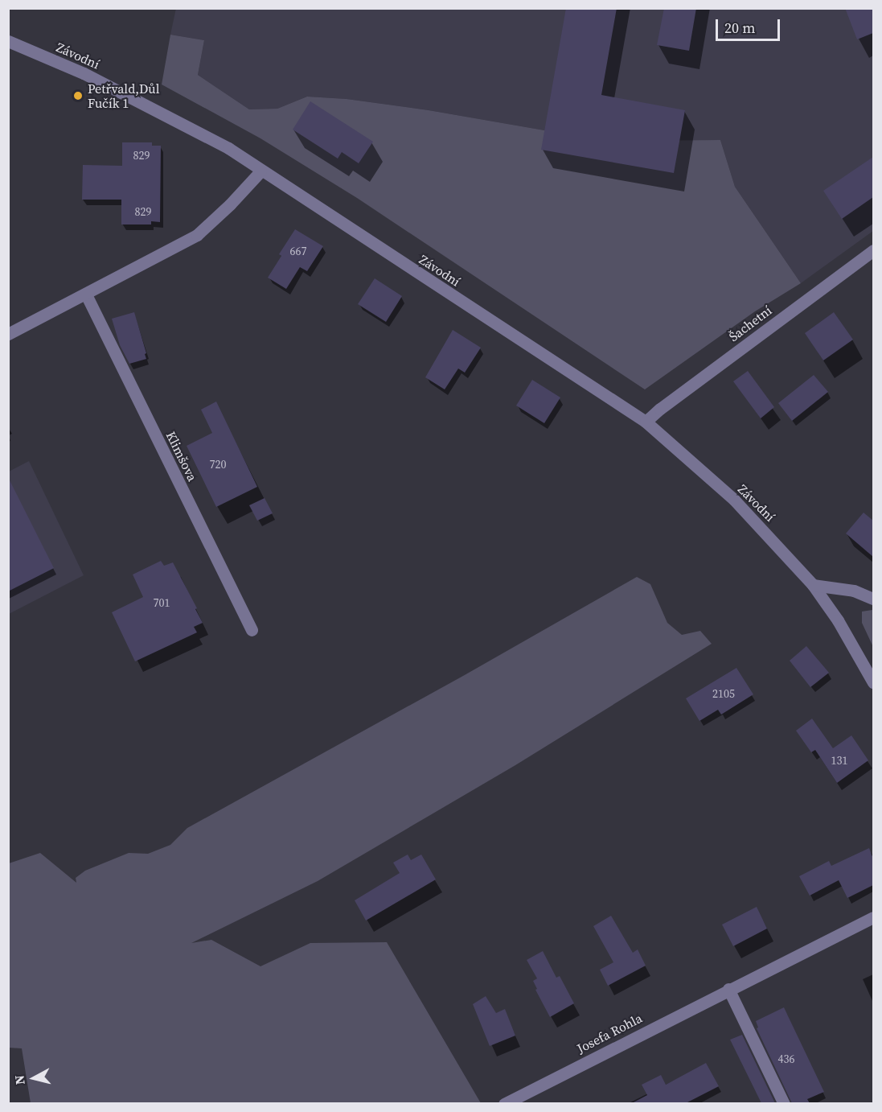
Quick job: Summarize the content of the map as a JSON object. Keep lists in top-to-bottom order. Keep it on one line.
{"streets":{"street":["Závodní","Šachetní","Klimšova","Josefa Rohla"]},"crossings":[["Závodní","Šachetní"]],"places":["Petřvald,Důl Fučík 1"],"house_numbers":["829","829","667","720","701","2105","131","436"],"scale_bar":"20 m","north":"left"}
